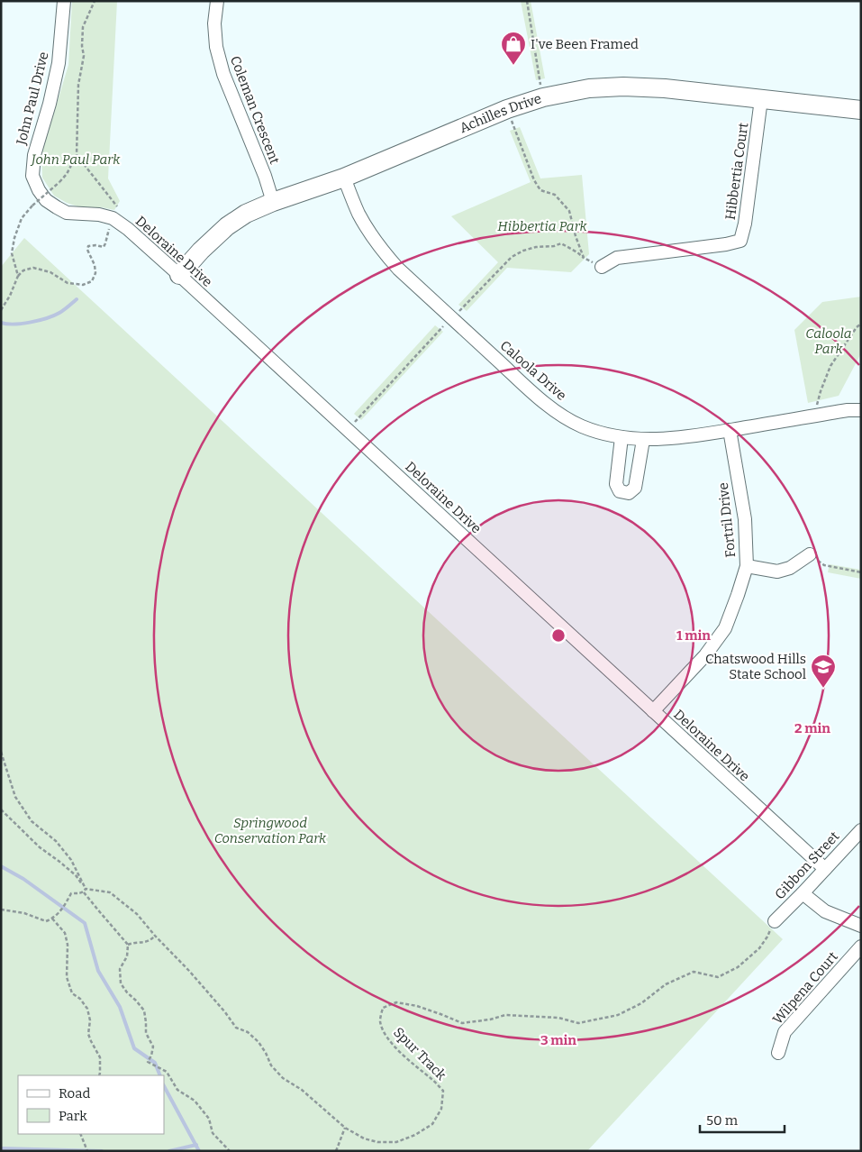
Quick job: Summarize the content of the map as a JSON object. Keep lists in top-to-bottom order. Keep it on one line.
{"streets":{"street":["John Paul Drive","Coleman Crescent","Achilles Drive","Hibbertia Court","Deloraine Drive","Caloola Drive","Fortril Drive","Gibbon Street","Wilpena Court"],"path":["Spur Track"]},"crossings":[["John Paul Drive","Deloraine Drive"],["Coleman Crescent","Achilles Drive"],["Achilles Drive","Hibbertia Court"],["Achilles Drive","Deloraine Drive"],["Achilles Drive","Caloola Drive"],["Deloraine Drive","Fortril Drive"],["Deloraine Drive","Gibbon Street"],["Caloola Drive","Fortril Drive"],["Gibbon Street","Spur Track"]],"parks":["John Paul Park","Hibbertia Park","Caloola Park","Springwood Conservation Park"],"places":{"shop":["I've Been Framed"],"school or university":["Chatswood Hills State School"]},"legend":["Road","Park"],"scale_bar":"50 m","rings":["1 min","2 min","3 min"]}
